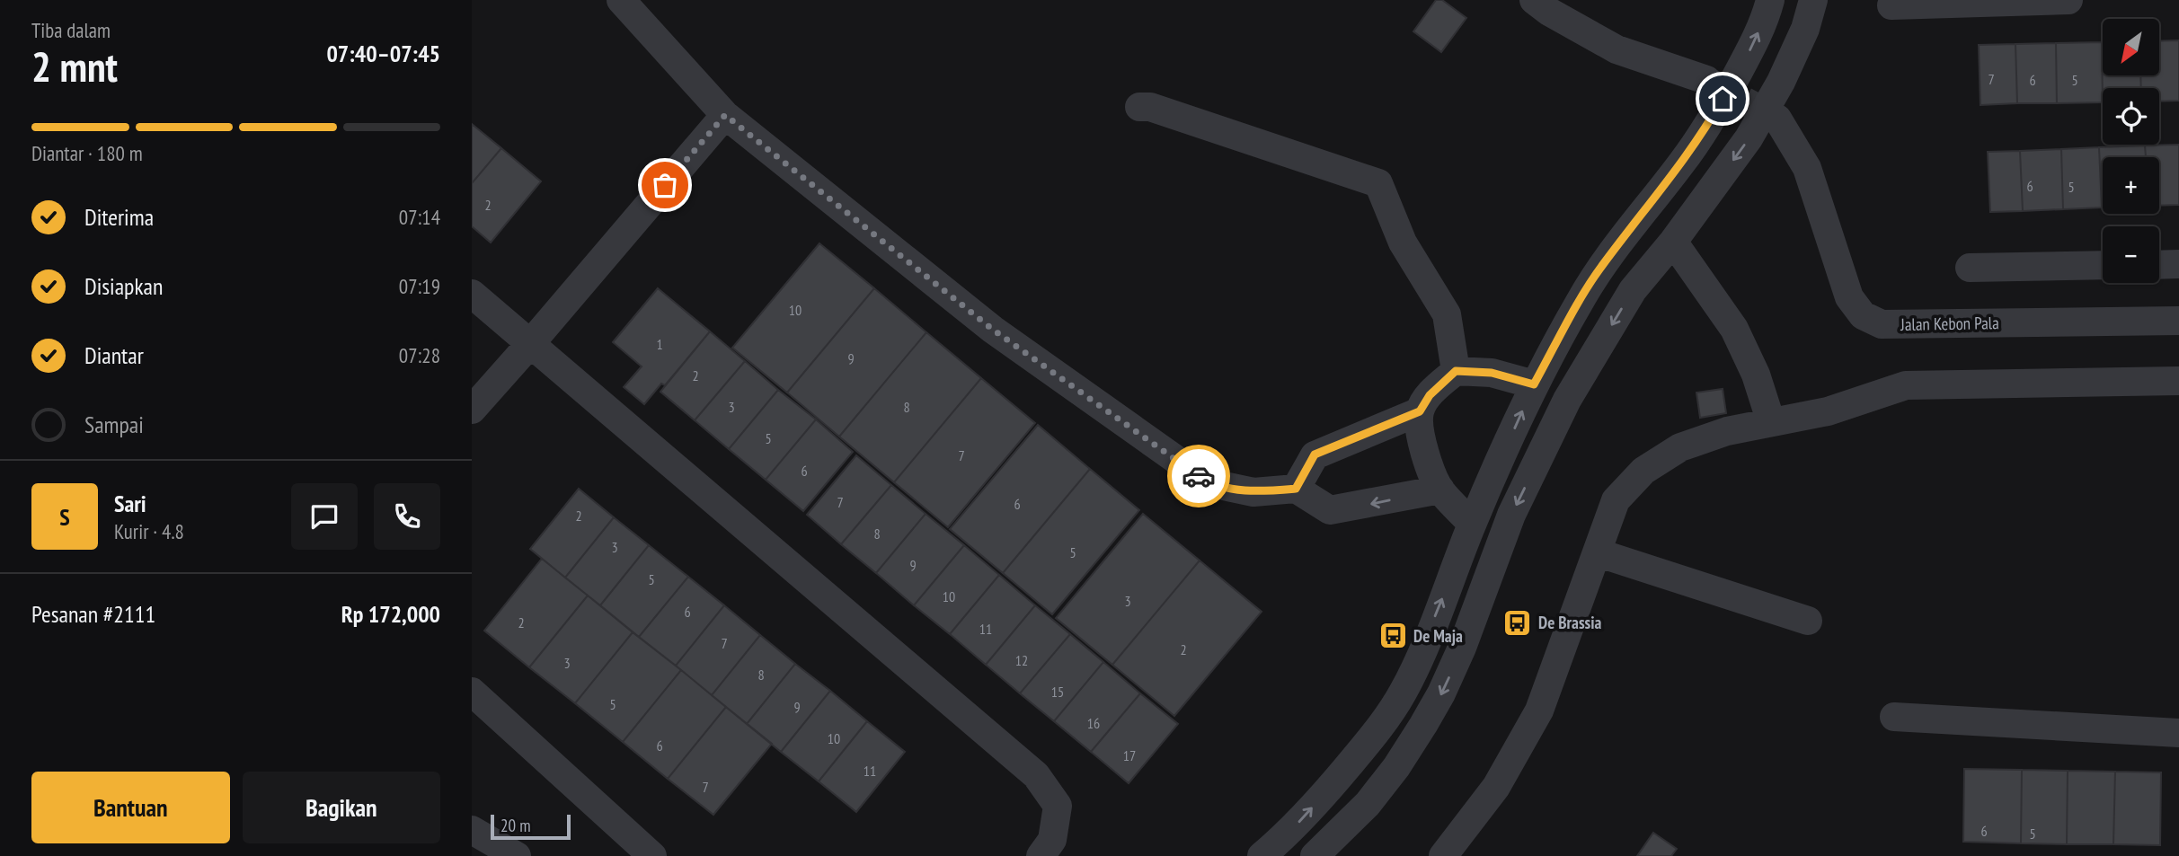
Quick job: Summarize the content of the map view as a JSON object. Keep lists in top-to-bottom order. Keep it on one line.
{"streets":{"street":["Jalan Kebon Pala"]},"places":{"bus stop":["De Brassia","De Maja"]},"house_numbers":["7","6","5","6","5","2","10","1","9","2","3","8","5","7","6","7","6","2","8","3","5","9","5","10","3","6","2","11","7","2","12","3","8","15","5","9","16","10","6","17","11","7","6","5"],"scale_bar":"20 m","north":"bottom left","page":{"heading":["2 mnt","Tiba dalam","07:40–07:45"],"panel":["Sari","Kurir · 4.8","Pesanan #2111","Rp 172,000"],"map_buttons":["+","−"],"bar":"Diantar · 180 m","list":[["Diterima","07:14"],["Disiapkan","07:19"],["Diantar","07:28"],"Sampai"],"round":"S","buttons":["Bantuan","Bagikan"],"scale":"20 m"}}
